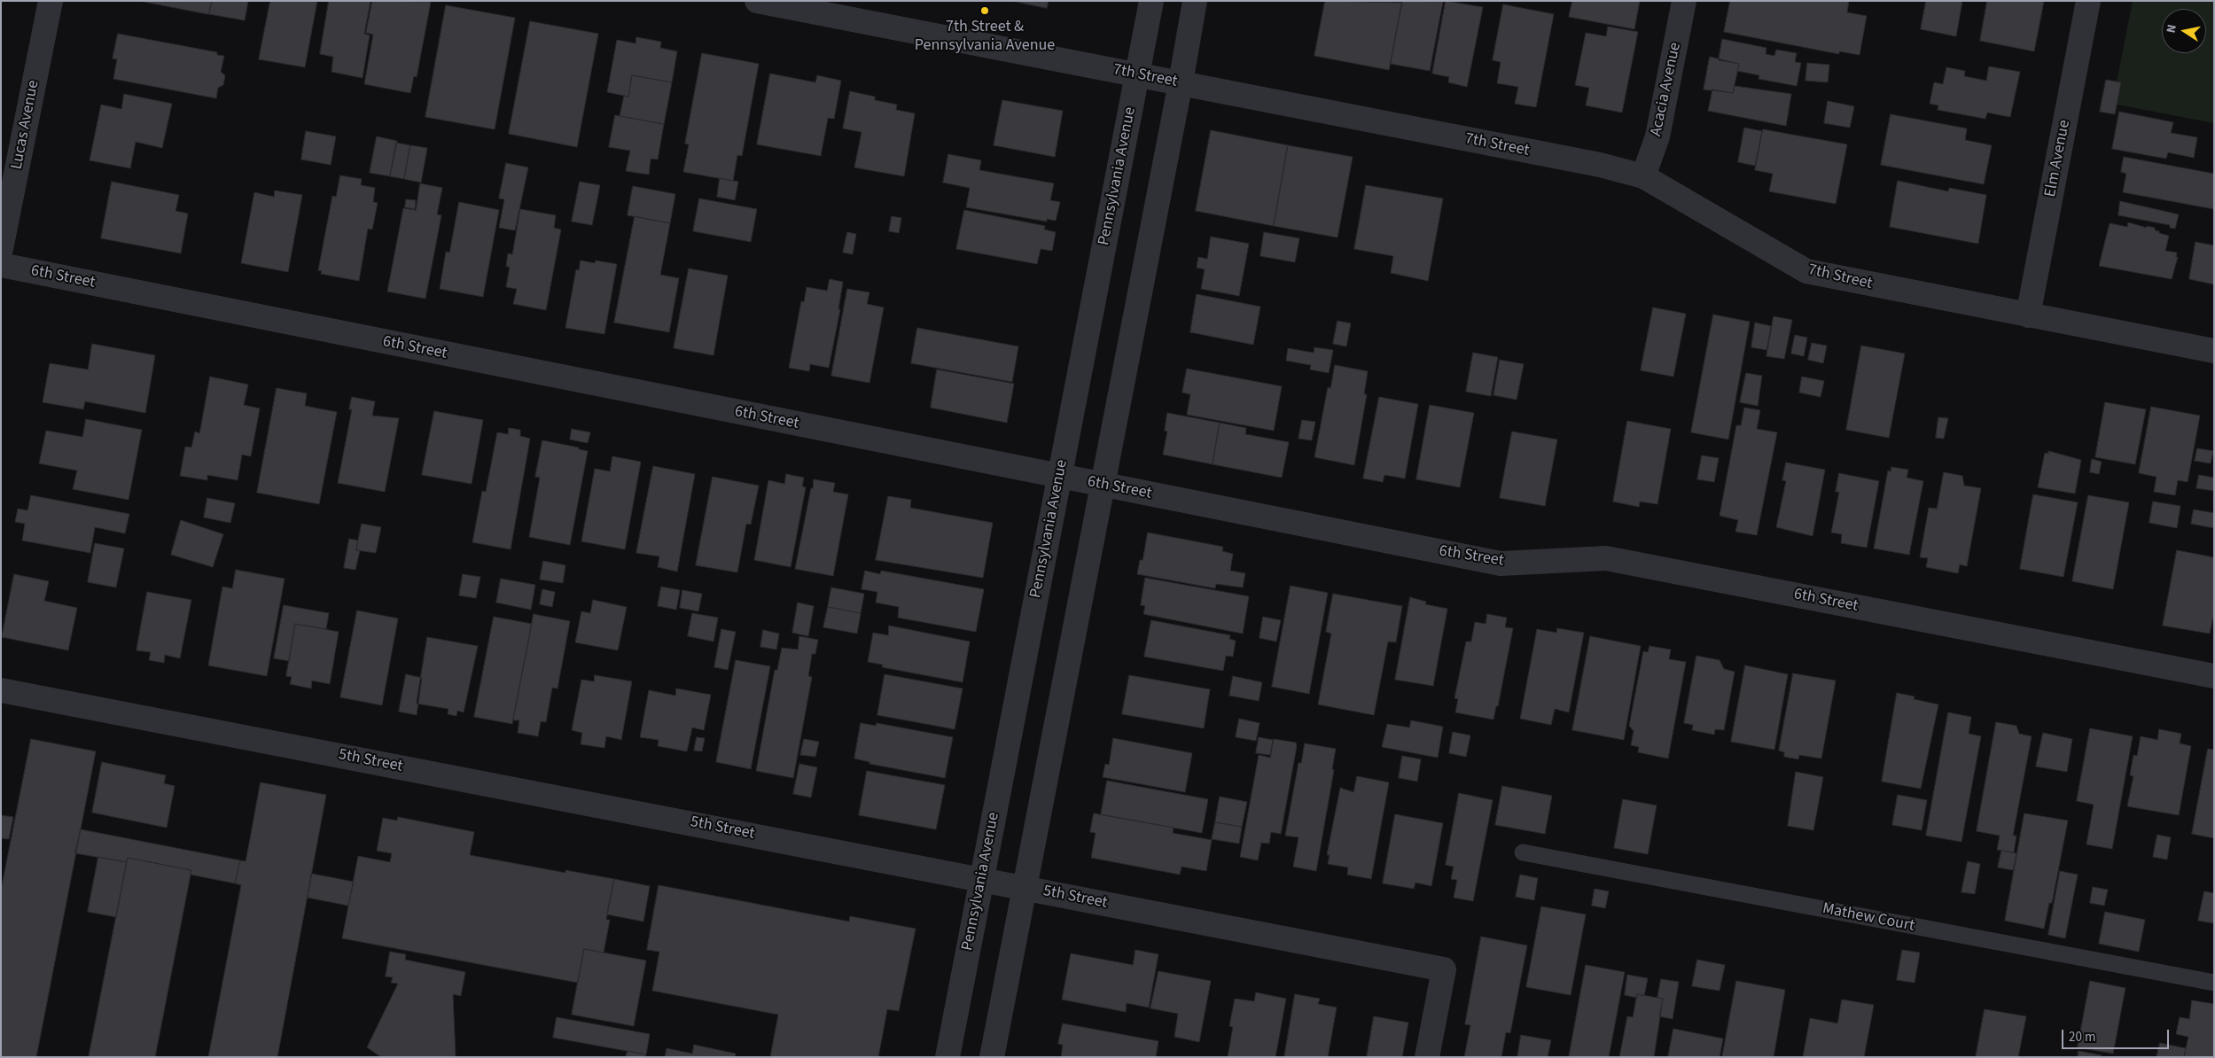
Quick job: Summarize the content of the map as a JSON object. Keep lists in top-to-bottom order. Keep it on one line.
{"streets":{"street":["7th Street","Acacia Avenue","Lucas Avenue","Elm Avenue","Pennsylvania Avenue","6th Street","5th Street"],"lane":["Mathew Court"]},"crossings":[["7th Street","Acacia Avenue"],["7th Street","Elm Avenue"],["7th Street","Pennsylvania Avenue"],["Pennsylvania Avenue","6th Street"],["Pennsylvania Avenue","5th Street"]],"places":["7th Street & Pennsylvania Avenue"],"scale_bar":"20 m","north":"left"}
